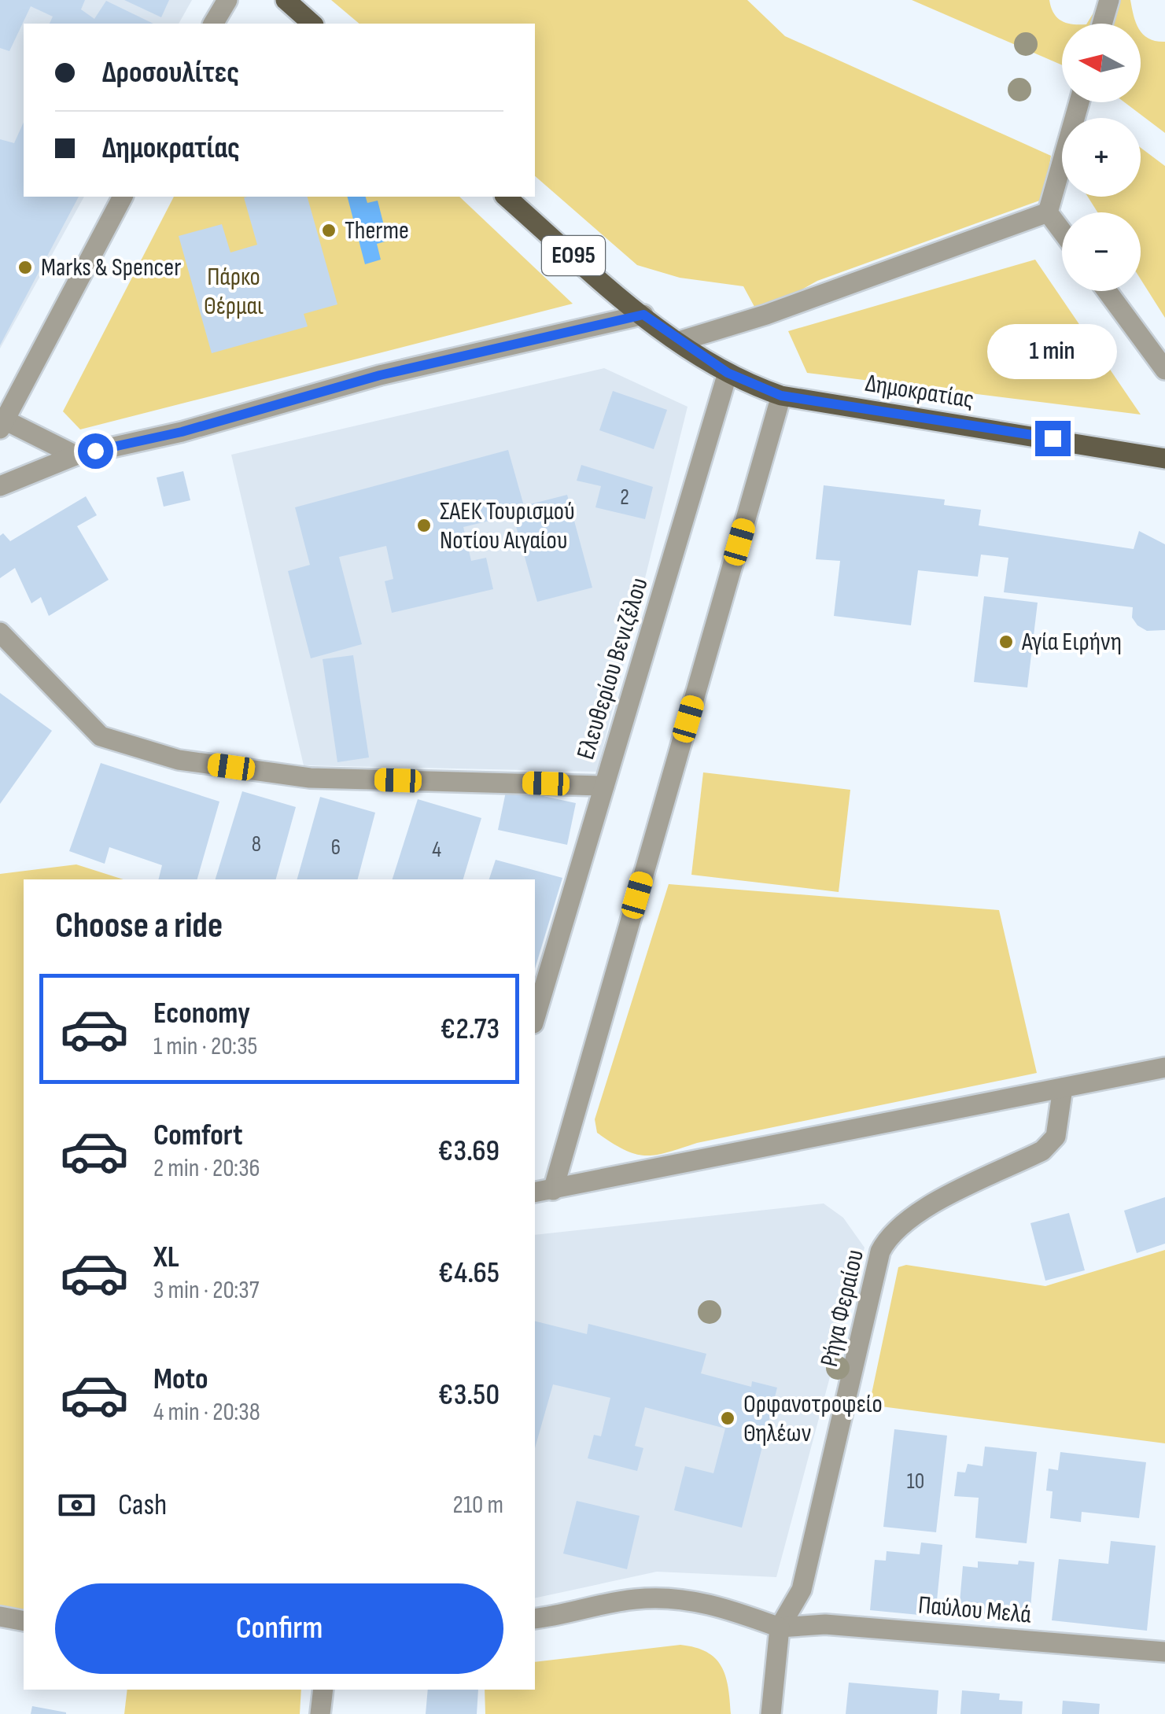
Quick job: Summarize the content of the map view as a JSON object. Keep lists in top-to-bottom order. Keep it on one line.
{"streets":{"main road":["ΕΟ95","Δημοκρατίας"],"street":["Ελευθερίου Βενιζέλου","Ρήγα Φεραίου","Παύλου Μελά"]},"crossings":[["ΕΟ95","Δημοκρατίας"],["Δημοκρατίας","Ελευθερίου Βενιζέλου"],["Ρήγα Φεραίου","Παύλου Μελά"]],"parks":["Πάρκο Θέρμαι"],"places":["Therme","Marks & Spencer","ΣΑΕΚ Τουρισμού Νοτίου Αιγαίου","Αγία Ειρήνη","Ορφανοτροφείο Θηλέων"],"house_numbers":["2","8","6","4","10"],"north":"left","page":{"map_buttons":["+","−"],"banner":["Δροσουλίτες","Δημοκρατίας"],"bubble":"1 min","heading":"Choose a ride","list":[{"name":"Economy","note":"1 min · 20:35","value":"€2.73"},{"name":"Comfort","note":"2 min · 20:36","value":"€3.69"},{"name":"XL","note":"3 min · 20:37","value":"€4.65"},{"name":"Moto","note":"4 min · 20:38","value":"€3.50"}],"pay":["Cash","210 m"],"buttons":"Confirm"}}
